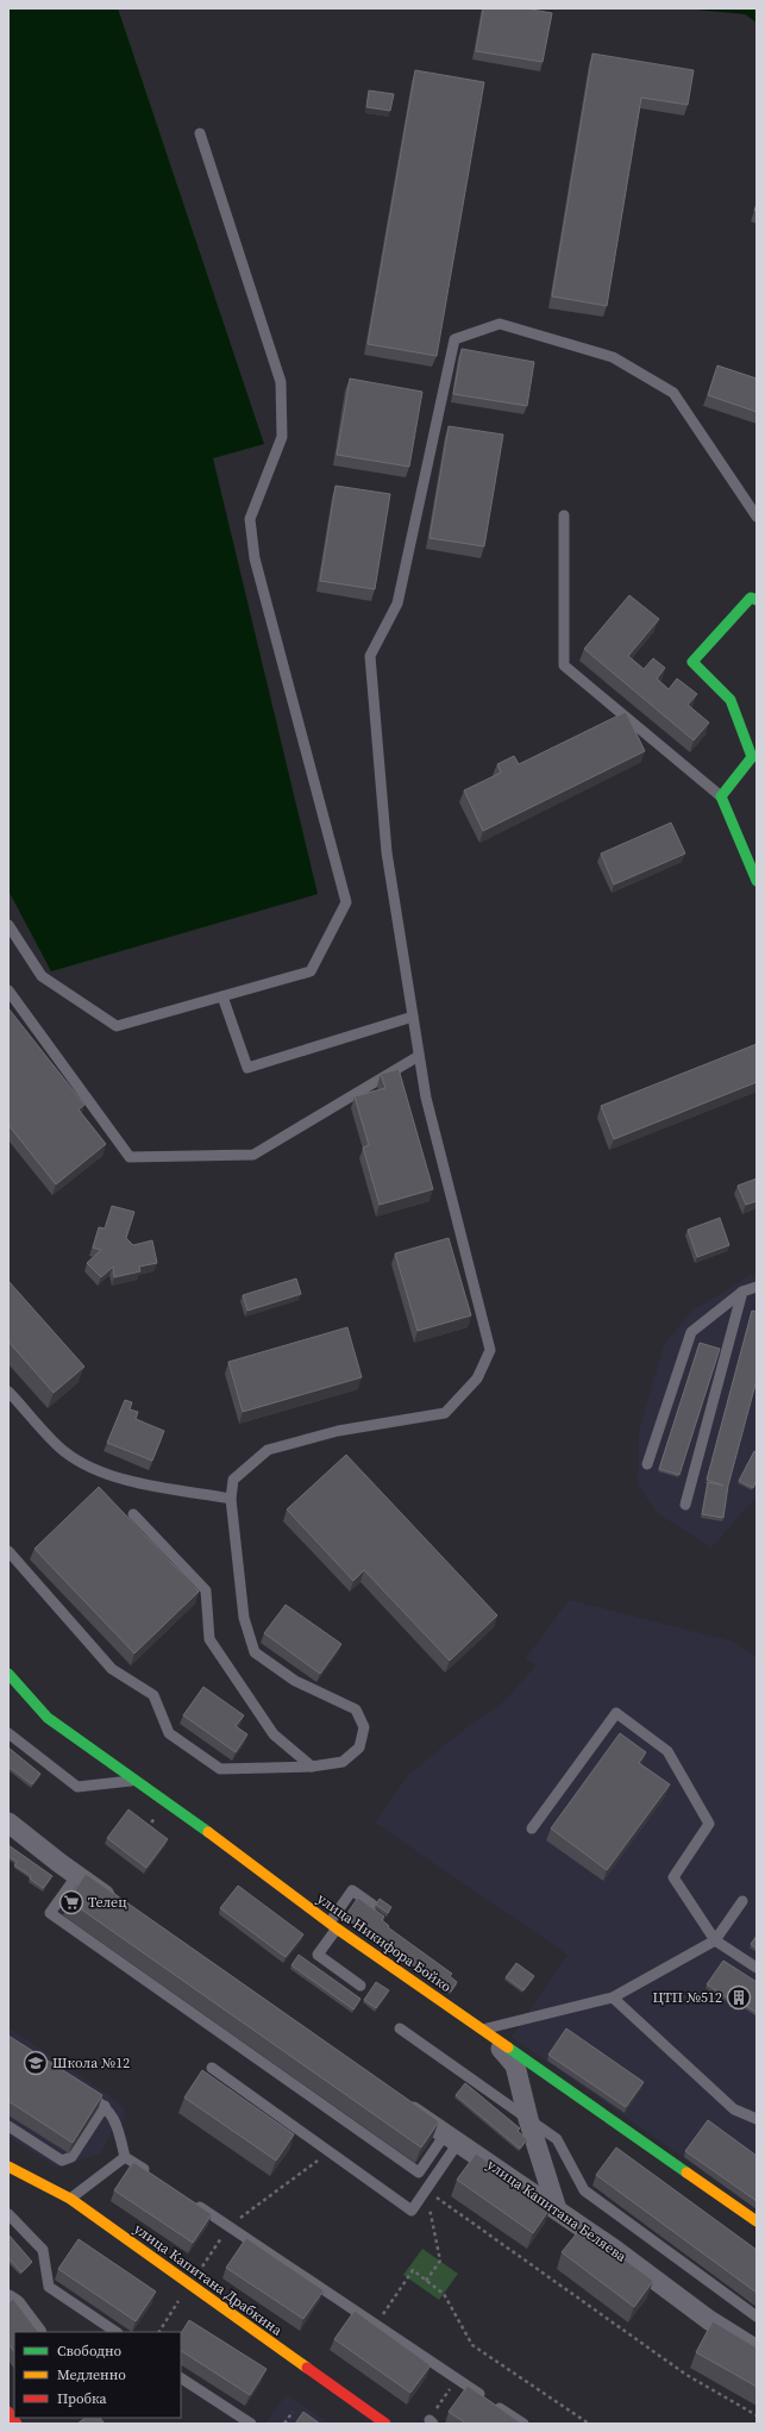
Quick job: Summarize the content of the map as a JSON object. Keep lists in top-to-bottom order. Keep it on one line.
{"streets":{"street":["улица Никифора Бойко","улица Капитана Беляева","улица Капитана Драбкина"]},"places":{"supermarket":["Телец"],"building":["ЦТП №512"],"school or university":["Школа №12"]},"legend":["Свободно","Медленно","Пробка"]}
